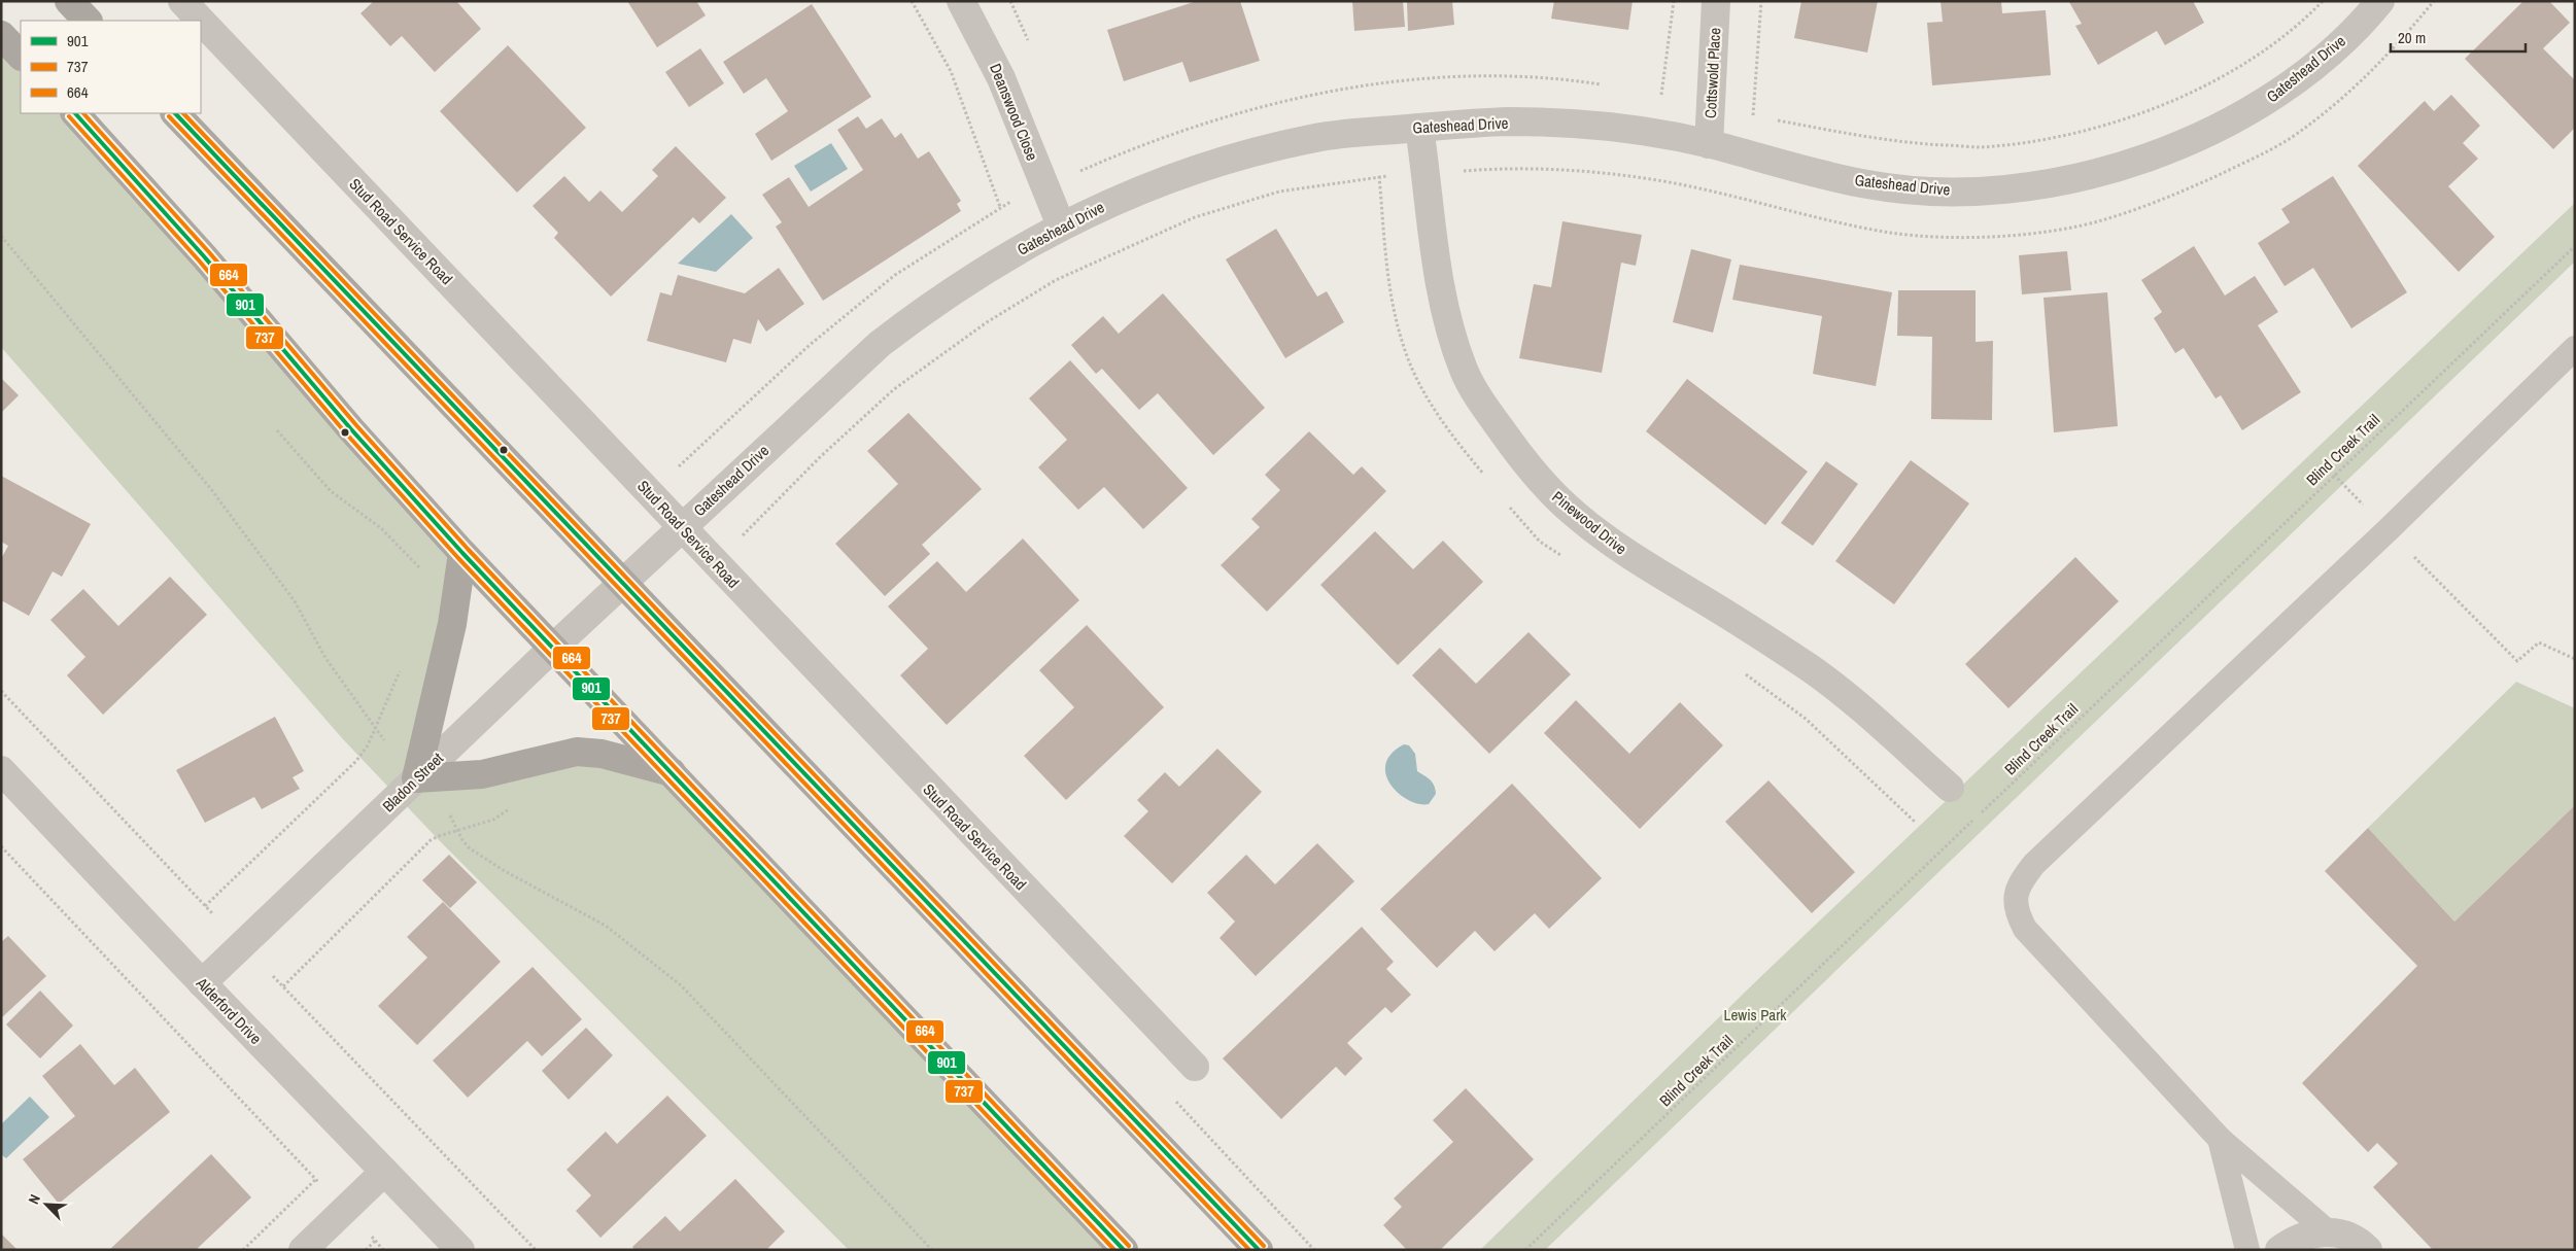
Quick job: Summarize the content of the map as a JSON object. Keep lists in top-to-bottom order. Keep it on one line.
{"streets":{"street":["Gateshead Drive","Cottswold Place","Deanswood Close","Stud Road Service Road","Pinewood Drive","Bladon Street","Alderford Drive"],"path":["Blind Creek Trail"]},"crossings":[["Gateshead Drive","Cottswold Place"],["Gateshead Drive","Deanswood Close"],["Gateshead Drive","Stud Road Service Road"],["Gateshead Drive","Pinewood Drive"],["Gateshead Drive","Bladon Street"],["Bladon Street","Alderford Drive"]],"parks":["Lewis Park"],"lines":["transit line 901","transit line 664","transit line 737"],"legend":["901","737","664"],"scale_bar":"20 m","north":"top left"}
